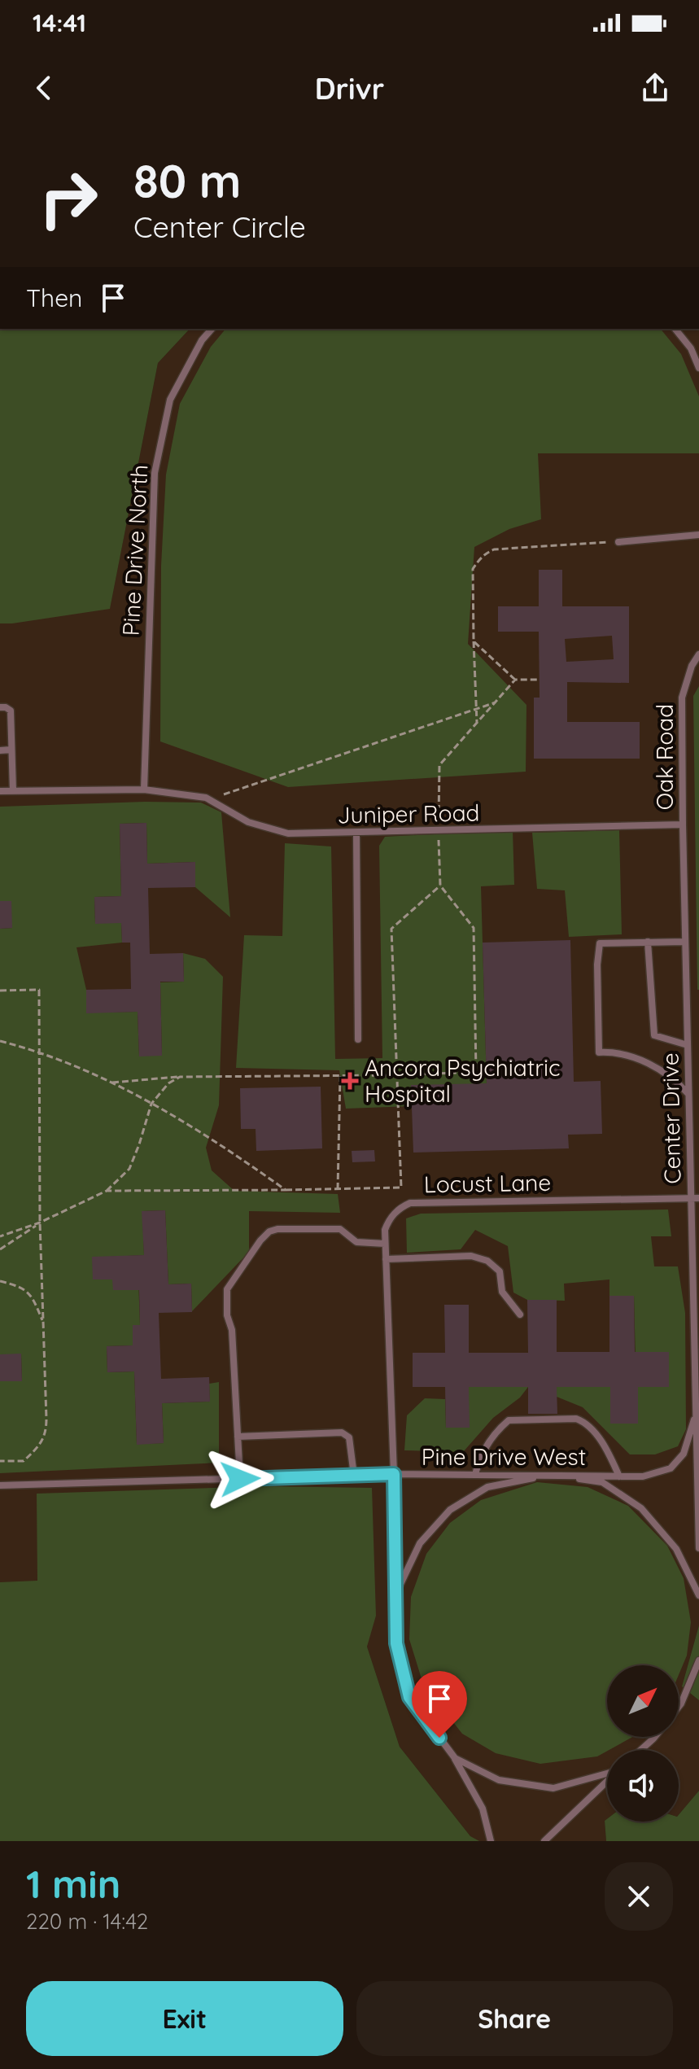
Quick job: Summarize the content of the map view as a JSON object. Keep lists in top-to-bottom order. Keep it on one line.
{"streets":{"lane":["Pine Drive North","Oak Road","Juniper Road","Center Drive","Locust Lane","Pine Drive West"]},"crossings":[["Pine Drive North","Juniper Road"],["Oak Road","Juniper Road"],["Oak Road","Center Drive"],["Juniper Road","Center Drive"],["Center Drive","Locust Lane"],["Locust Lane","Pine Drive West"]],"places":{"health":["Ancora Psychiatric Hospital"]},"north":"top right","page":{"status":"14:41","header":"Drivr","turn":["80 m","Center Circle"],"then":"Then","heading":["1 min","220 m · 14:42"],"buttons":["Exit","Share"]}}
